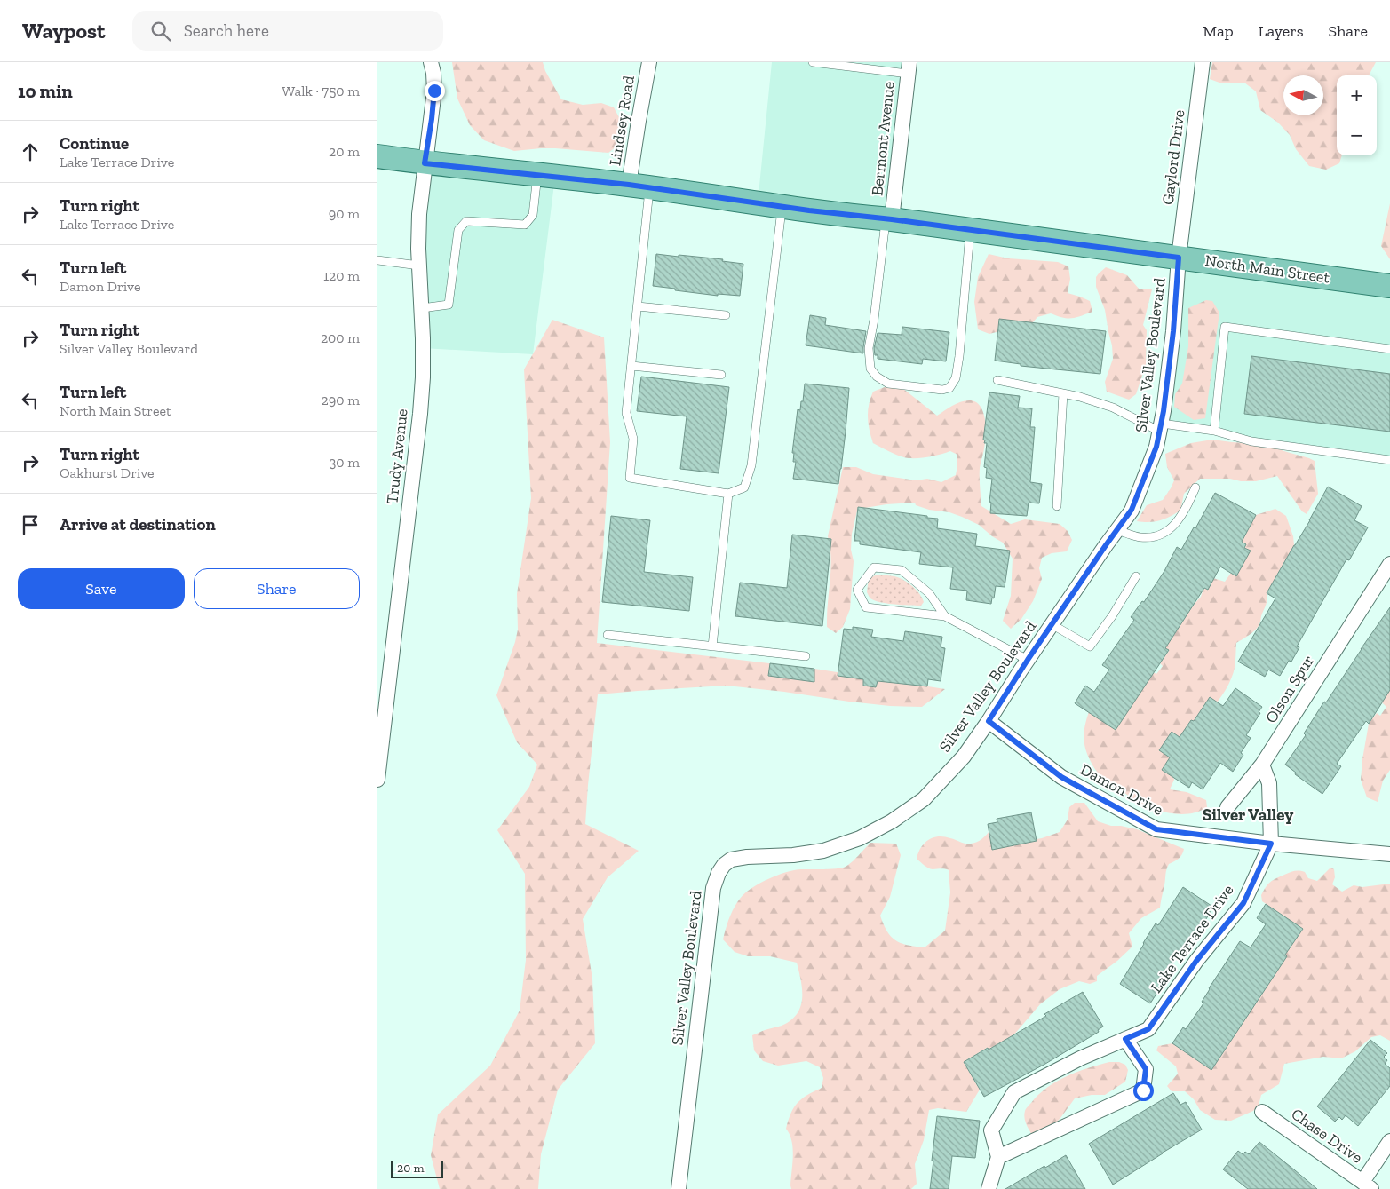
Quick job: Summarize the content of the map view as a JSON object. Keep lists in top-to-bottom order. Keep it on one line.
{"streets":{"main road":["North Main Street"],"street":["Lindsey Road","Bermont Avenue","Gaylord Drive","Silver Valley Boulevard","Trudy Avenue","Olson Spur","Damon Drive","Lake Terrace Drive","Chase Drive"]},"crossings":[["Lindsey Road","North Main Street"],["Bermont Avenue","North Main Street"],["Gaylord Drive","North Main Street"],["Gaylord Drive","Silver Valley Boulevard"],["North Main Street","Silver Valley Boulevard"],["North Main Street","Trudy Avenue"],["Silver Valley Boulevard","Damon Drive"],["Damon Drive","Lake Terrace Drive"]],"districts":["Silver Valley"],"scale_bar":"20 m","north":"left","page":{"header":"Waypost","search":"Search here","nav":["Map","Layers","Share"],"heading":["10 min","Walk · 750 m"],"map_buttons":["+","−"],"list":[["Continue","Lake Terrace Drive","20 m"],["Turn right","Lake Terrace Drive","90 m"],["Turn left","Damon Drive","120 m"],["Turn right","Silver Valley Boulevard","200 m"],["Turn left","North Main Street","290 m"],["Turn right","Oakhurst Drive","30 m"],"Arrive at destination"],"buttons":["Save","Share"],"scale":"20 m"}}
